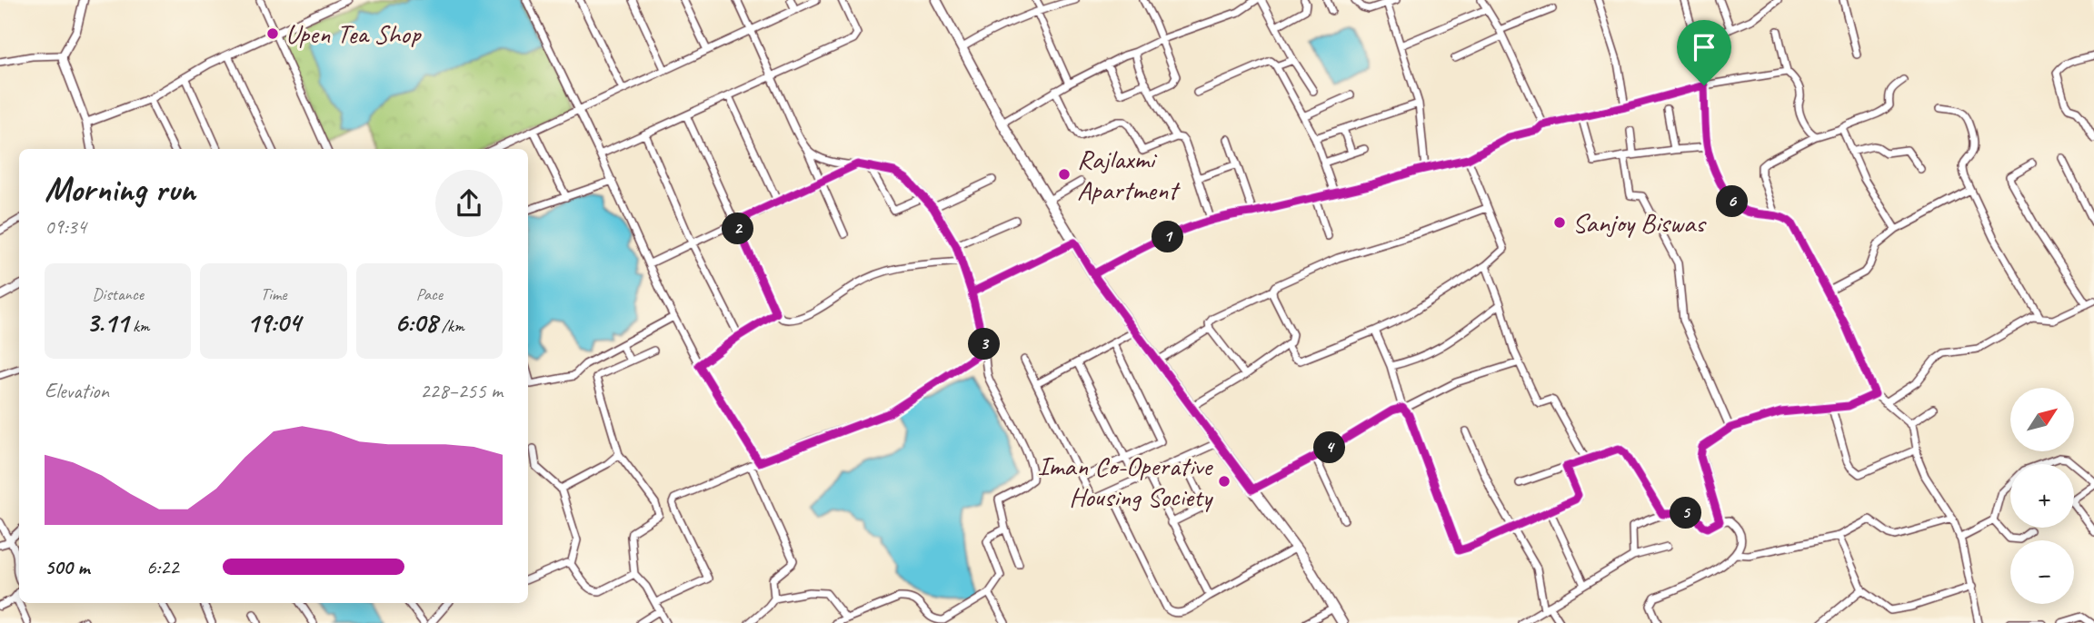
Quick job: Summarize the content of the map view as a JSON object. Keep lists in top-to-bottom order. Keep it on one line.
{"places":["Upen Tea Shop","Rajlaxmi Apartment","Sanjoy Biswas","Iman Co-Operative Housing Society"],"north":"top right","page":{"heading":["Morning run","09:34"],"pins":["6","2","1","3","4","5"],"stats":[["Distance","3.11 km"],["Time","19:04"],["Pace","6:08 /km"]],"chart":["Elevation","228–255 m"],"map_buttons":["+","−"],"list":[{"name":"500 m","note":"6:22"}]}}
